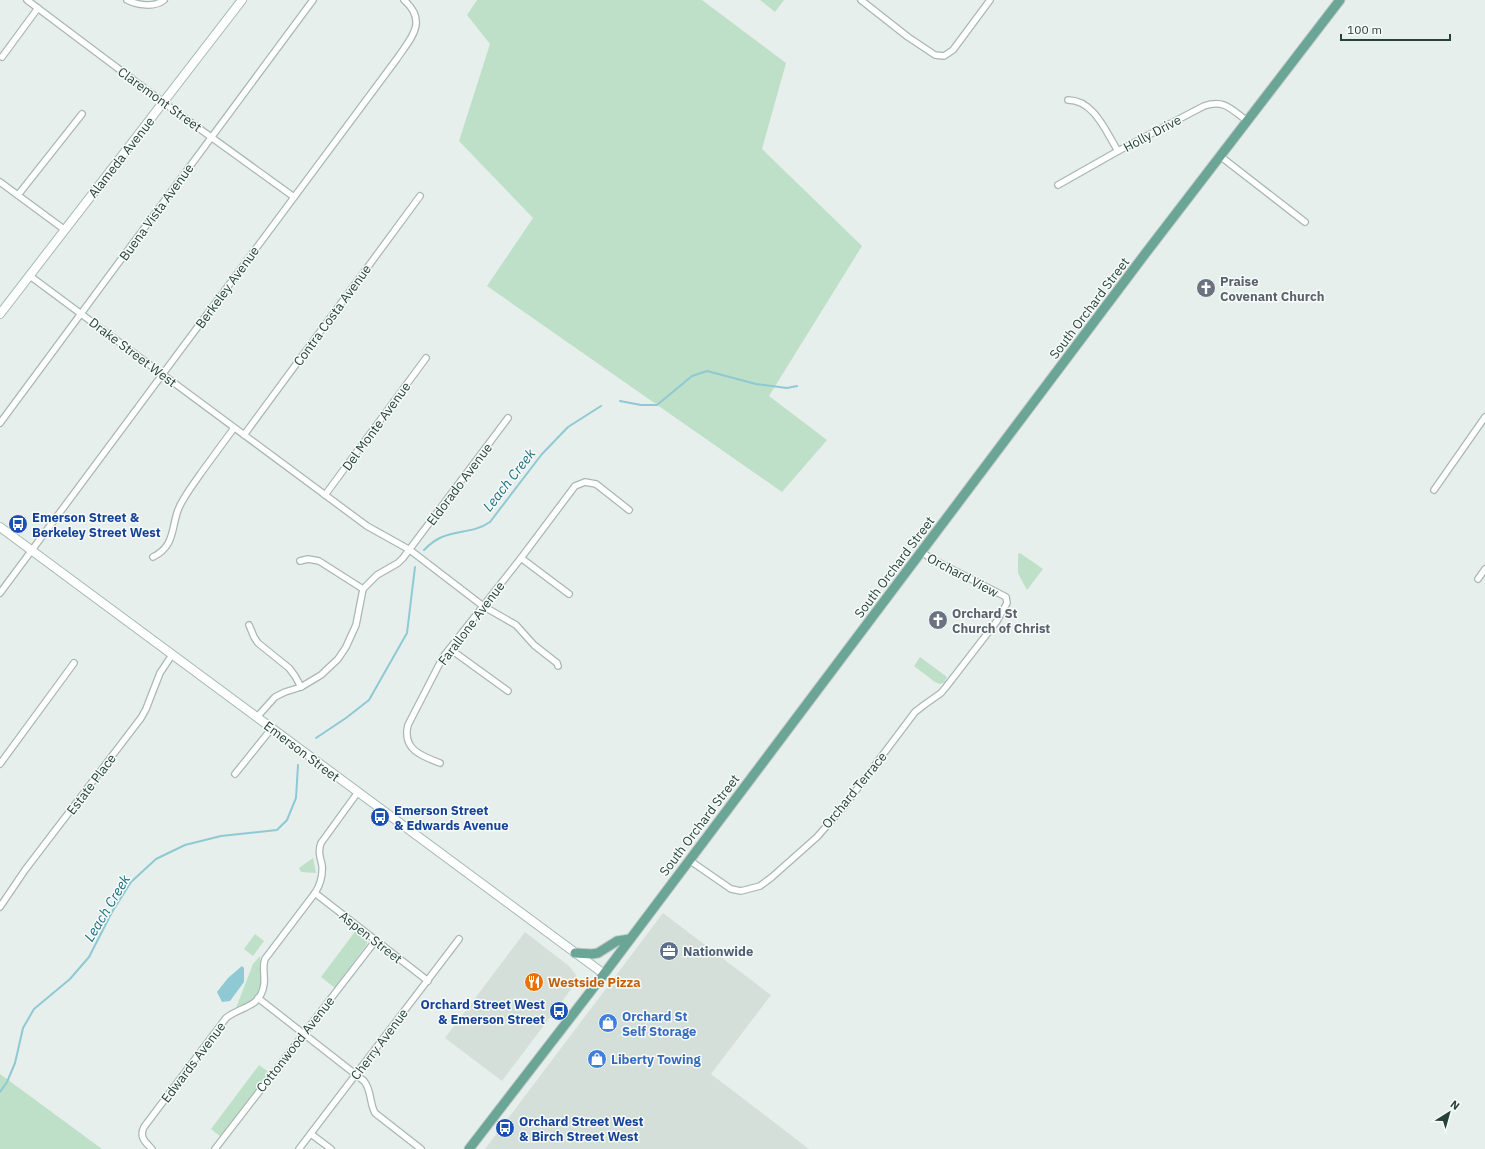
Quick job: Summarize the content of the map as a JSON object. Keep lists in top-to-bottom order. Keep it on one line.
{"streets":{"main road":["Alameda Avenue","South Orchard Street","Emerson Street"],"street":["Claremont Street","Holly Drive","Buena Vista Avenue","Berkeley Avenue","Contra Costa Avenue","Drake Street West","Del Monte Avenue","Eldorado Avenue","Orchard View","Farallone Avenue","Estate Place","Orchard Terrace","Aspen Street","Cottonwood Avenue","Cherry Avenue","Edwards Avenue"]},"crossings":[["Claremont Street","Alameda Avenue"],["Claremont Street","Buena Vista Avenue"],["Claremont Street","Berkeley Avenue"],["Holly Drive","South Orchard Street"],["Alameda Avenue","Drake Street West"],["Buena Vista Avenue","Drake Street West"],["Berkeley Avenue","Drake Street West"],["Berkeley Avenue","Emerson Street"],["South Orchard Street","Orchard View"],["South Orchard Street","Emerson Street"],["South Orchard Street","Orchard Terrace"],["Contra Costa Avenue","Drake Street West"],["Orchard View","Orchard Terrace"],["Emerson Street","Estate Place"],["Aspen Street","Cottonwood Avenue"],["Aspen Street","Cherry Avenue"]],"water":["Leach Creek"],"places":{"church":["Praise Covenant Church","Orchard St Church of Christ"],"bus stop":["Emerson Street & Berkeley Street West","Emerson Street & Edwards Avenue","Orchard Street West & Emerson Street","Orchard Street West & Birch Street West"],"office":["Nationwide"],"restaurant":["Westside Pizza"],"shop":["Orchard St Self Storage","Liberty Towing"]},"scale_bar":"100 m","north":"top right"}
